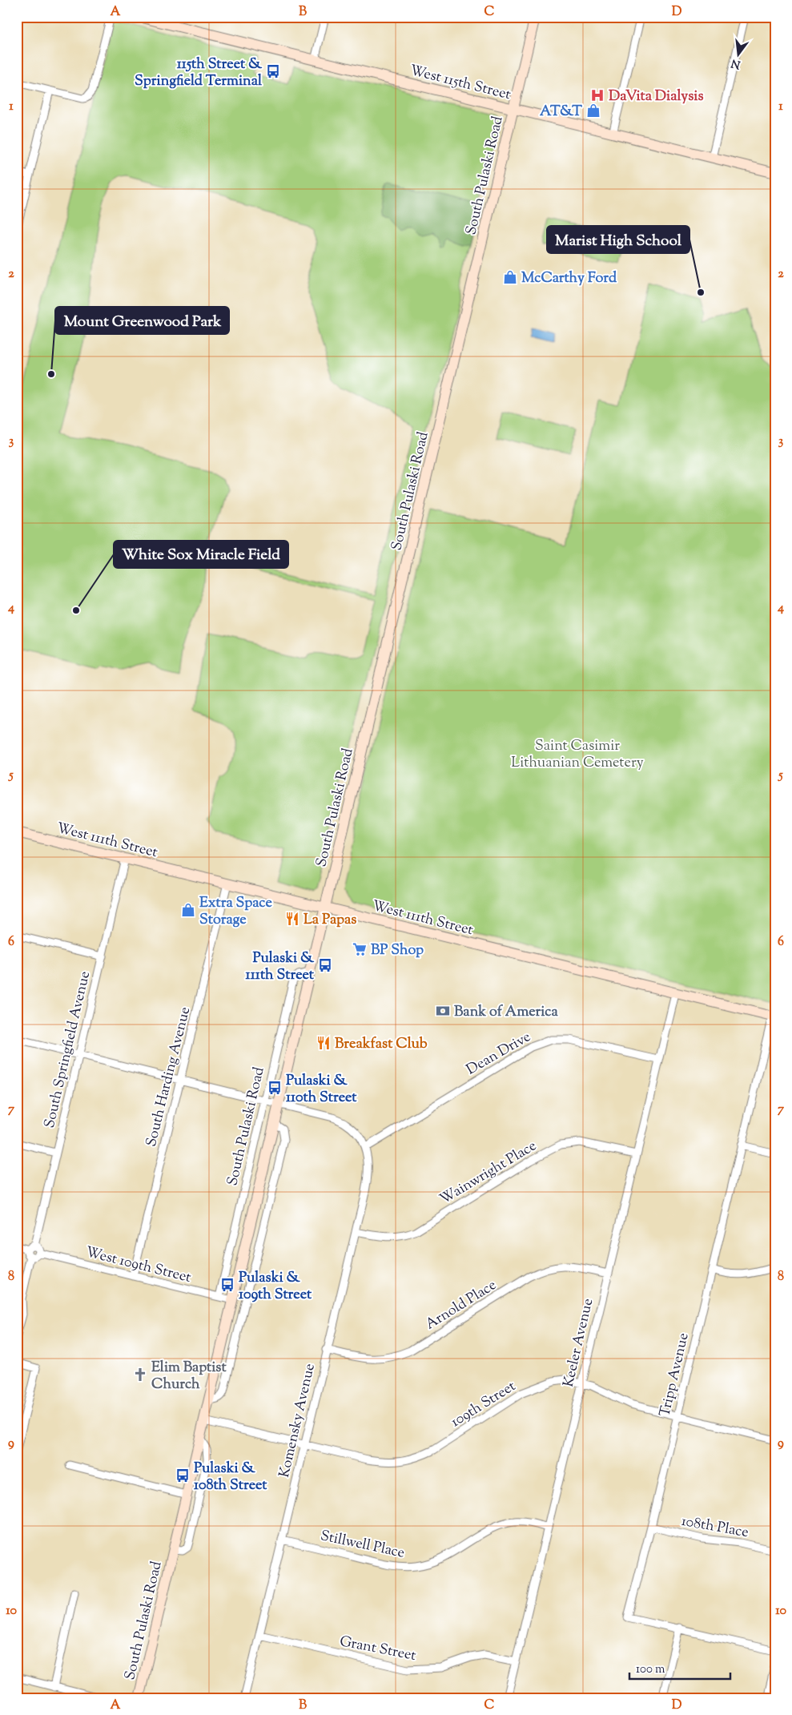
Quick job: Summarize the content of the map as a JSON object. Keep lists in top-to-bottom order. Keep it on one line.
{"streets":{"main road":["West 115th Street","South Pulaski Road","West 111th Street"],"street":["South Springfield Avenue","Dean Drive","South Harding Avenue","Wainwright Place","West 109th Street","Arnold Place","Keeler Avenue","Tripp Avenue","109th Street","Komensky Avenue","108th Place","Stillwell Place","Grant Street"]},"crossings":[["West 115th Street","South Pulaski Road"],["South Pulaski Road","West 111th Street"],["South Pulaski Road","West 109th Street"],["South Pulaski Road","109th Street"],["West 111th Street","South Springfield Avenue"],["West 111th Street","South Harding Avenue"],["West 111th Street","Keeler Avenue"],["West 111th Street","Tripp Avenue"],["South Springfield Avenue","West 109th Street"],["Dean Drive","Keeler Avenue"],["Dean Drive","Komensky Avenue"],["South Harding Avenue","West 109th Street"],["Wainwright Place","Keeler Avenue"],["Wainwright Place","Komensky Avenue"],["Arnold Place","Keeler Avenue"],["Arnold Place","Komensky Avenue"],["Keeler Avenue","109th Street"],["Keeler Avenue","Stillwell Place"],["Keeler Avenue","Grant Street"],["Tripp Avenue","109th Street"],["Tripp Avenue","108th Place"],["109th Street","Komensky Avenue"],["Komensky Avenue","Stillwell Place"],["Komensky Avenue","Grant Street"]],"parks":["Saint Casimir Lithuanian Cemetery"],"places":{"bus stop":["115th Street & Springfield Terminal","Pulaski & 111th Street","Pulaski & 110th Street","Pulaski & 109th Street","Pulaski & 108th Street"],"hospital":["DaVita Dialysis"],"shop":["AT&T","McCarthy Ford","Extra Space Storage"],"other":["Marist High School","Mount Greenwood Park","White Sox Miracle Field"],"restaurant":["La Papas","Breakfast Club"],"supermarket":["BP Shop"],"bank":["Bank of America"],"church":["Elim Baptist Church"]},"scale_bar":"100 m","north":"bottom","grid":{"columns":["A","B","C","D"],"rows":["1","2","3","4","5","6","7","8","9","10"]}}
